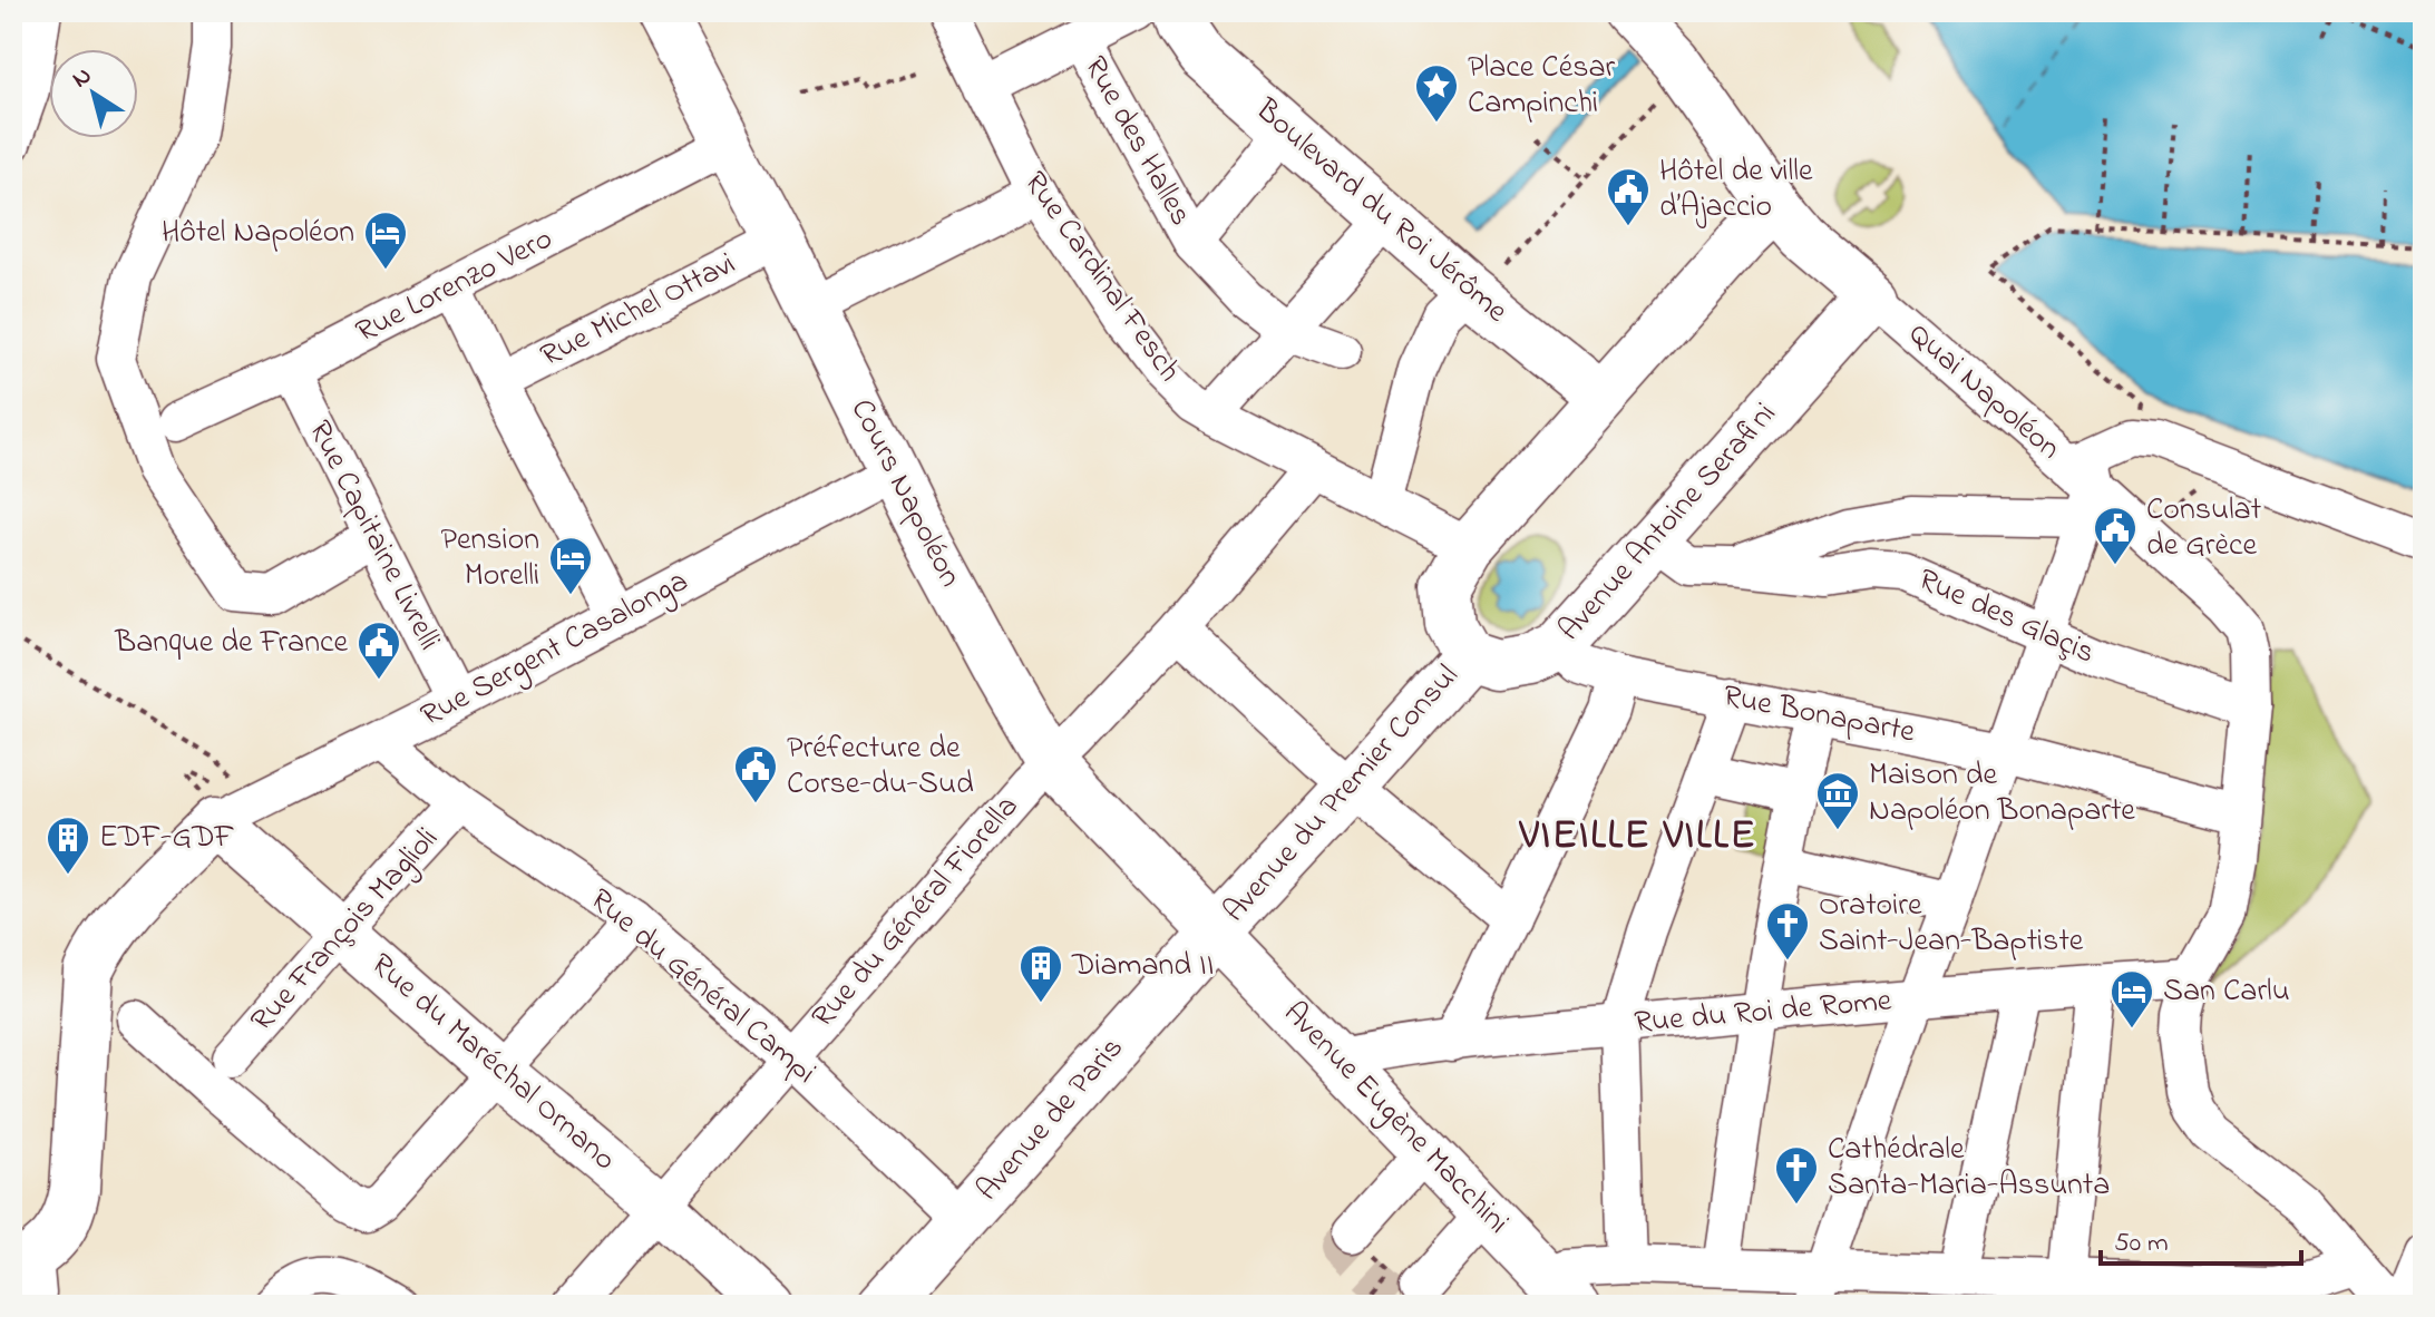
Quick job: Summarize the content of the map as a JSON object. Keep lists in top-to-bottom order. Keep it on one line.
{"streets":{"main road":["Boulevard du Roi Jérôme","Cours Napoléon","Avenue Antoine Serafini","Avenue du Premier Consul","Rue du Maréchal Ornano","Avenue Eugène Macchini","Avenue de Paris"],"street":["Rue des Halles","Rue Cardinal Fesch","Rue Lorenzo Vero","Rue Michel Ottavi","Quai Napoléon","Rue Capitaine Livrelli","Rue des Glaçis","Rue Sergent Casalonga","Rue Bonaparte","Rue du Général Fiorella","Rue François Maglioli","Rue du Général Campi","Rue du Roi de Rome"]},"crossings":[["Rue des Halles","Boulevard du Roi Jérôme"],["Rue Cardinal Fesch","Rue du Général Fiorella"],["Rue Lorenzo Vero","Cours Napoléon"],["Rue Lorenzo Vero","Rue Capitaine Livrelli"],["Rue Michel Ottavi","Cours Napoléon"],["Quai Napoléon","Avenue Antoine Serafini"],["Quai Napoléon","Rue des Glaçis"],["Quai Napoléon","Rue Bonaparte"],["Quai Napoléon","Rue du Roi de Rome"],["Cours Napoléon","Rue Sergent Casalonga"],["Cours Napoléon","Avenue du Premier Consul"],["Cours Napoléon","Rue du Général Fiorella"],["Cours Napoléon","Avenue Eugène Macchini"],["Cours Napoléon","Avenue de Paris"],["Avenue Antoine Serafini","Rue des Glaçis"],["Avenue Antoine Serafini","Rue Bonaparte"],["Avenue Antoine Serafini","Avenue du Premier Consul"],["Rue Capitaine Livrelli","Rue Sergent Casalonga"],["Rue Sergent Casalonga","Rue du Général Campi"],["Rue Sergent Casalonga","Rue du Maréchal Ornano"],["Avenue du Premier Consul","Avenue Eugène Macchini"],["Avenue du Premier Consul","Avenue de Paris"],["Rue du Général Fiorella","Rue du Général Campi"],["Rue du Général Fiorella","Rue du Maréchal Ornano"],["Rue François Maglioli","Rue du Général Campi"],["Rue François Maglioli","Rue du Maréchal Ornano"],["Rue du Général Campi","Avenue de Paris"],["Rue du Roi de Rome","Avenue Eugène Macchini"],["Avenue Eugène Macchini","Avenue de Paris"]],"districts":["VIEILLE VILLE"],"places":{"place":["Place César Campinchi"],"public building":["Hôtel de ville d’Ajaccio","Consulat de Grèce","Banque de France","Préfecture de Corse-du-Sud"],"hotel":["Hôtel Napoléon","Pension Morelli","San Carlu"],"museum":["Maison de Napoléon Bonaparte"],"building":["EDF-GDF","Diamand II"],"church":["Oratoire Saint-Jean-Baptiste","Cathédrale Santa-Maria-Assunta"]},"scale_bar":"50 m","north":"top left"}
